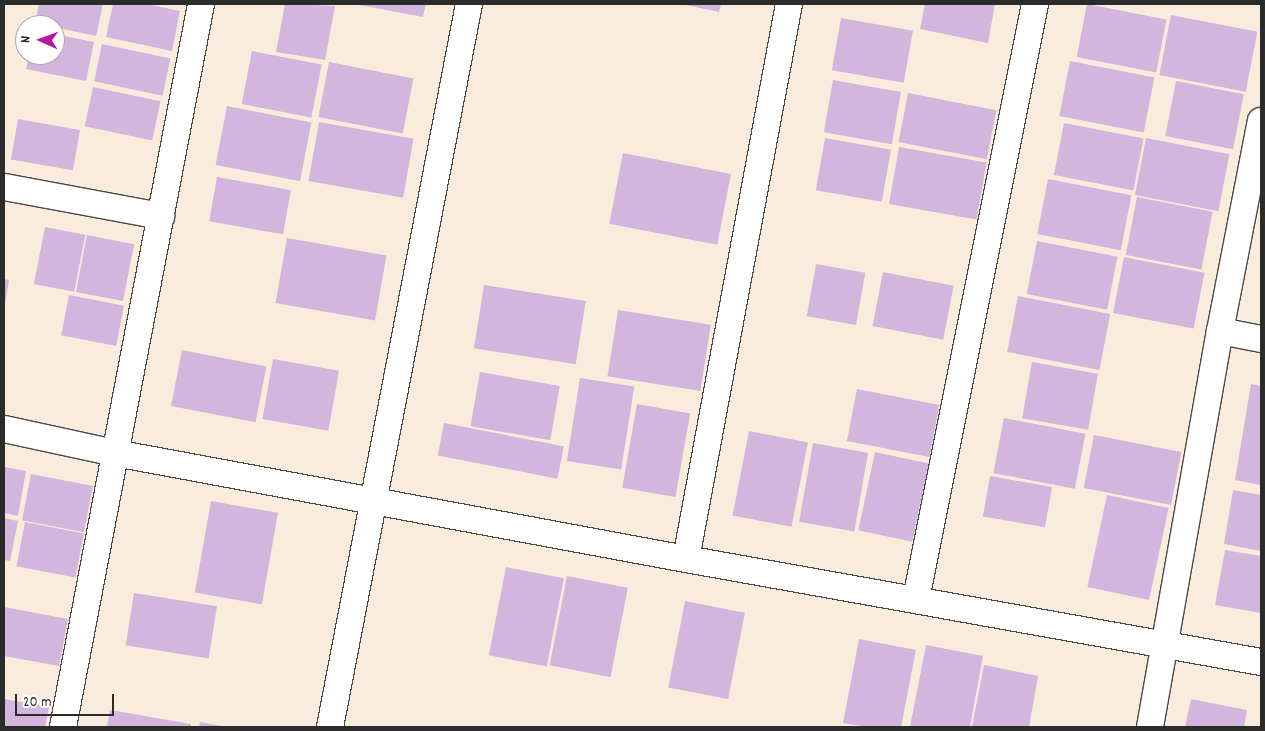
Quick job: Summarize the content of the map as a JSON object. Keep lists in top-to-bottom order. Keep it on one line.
{"scale_bar":"20 m","north":"left"}
